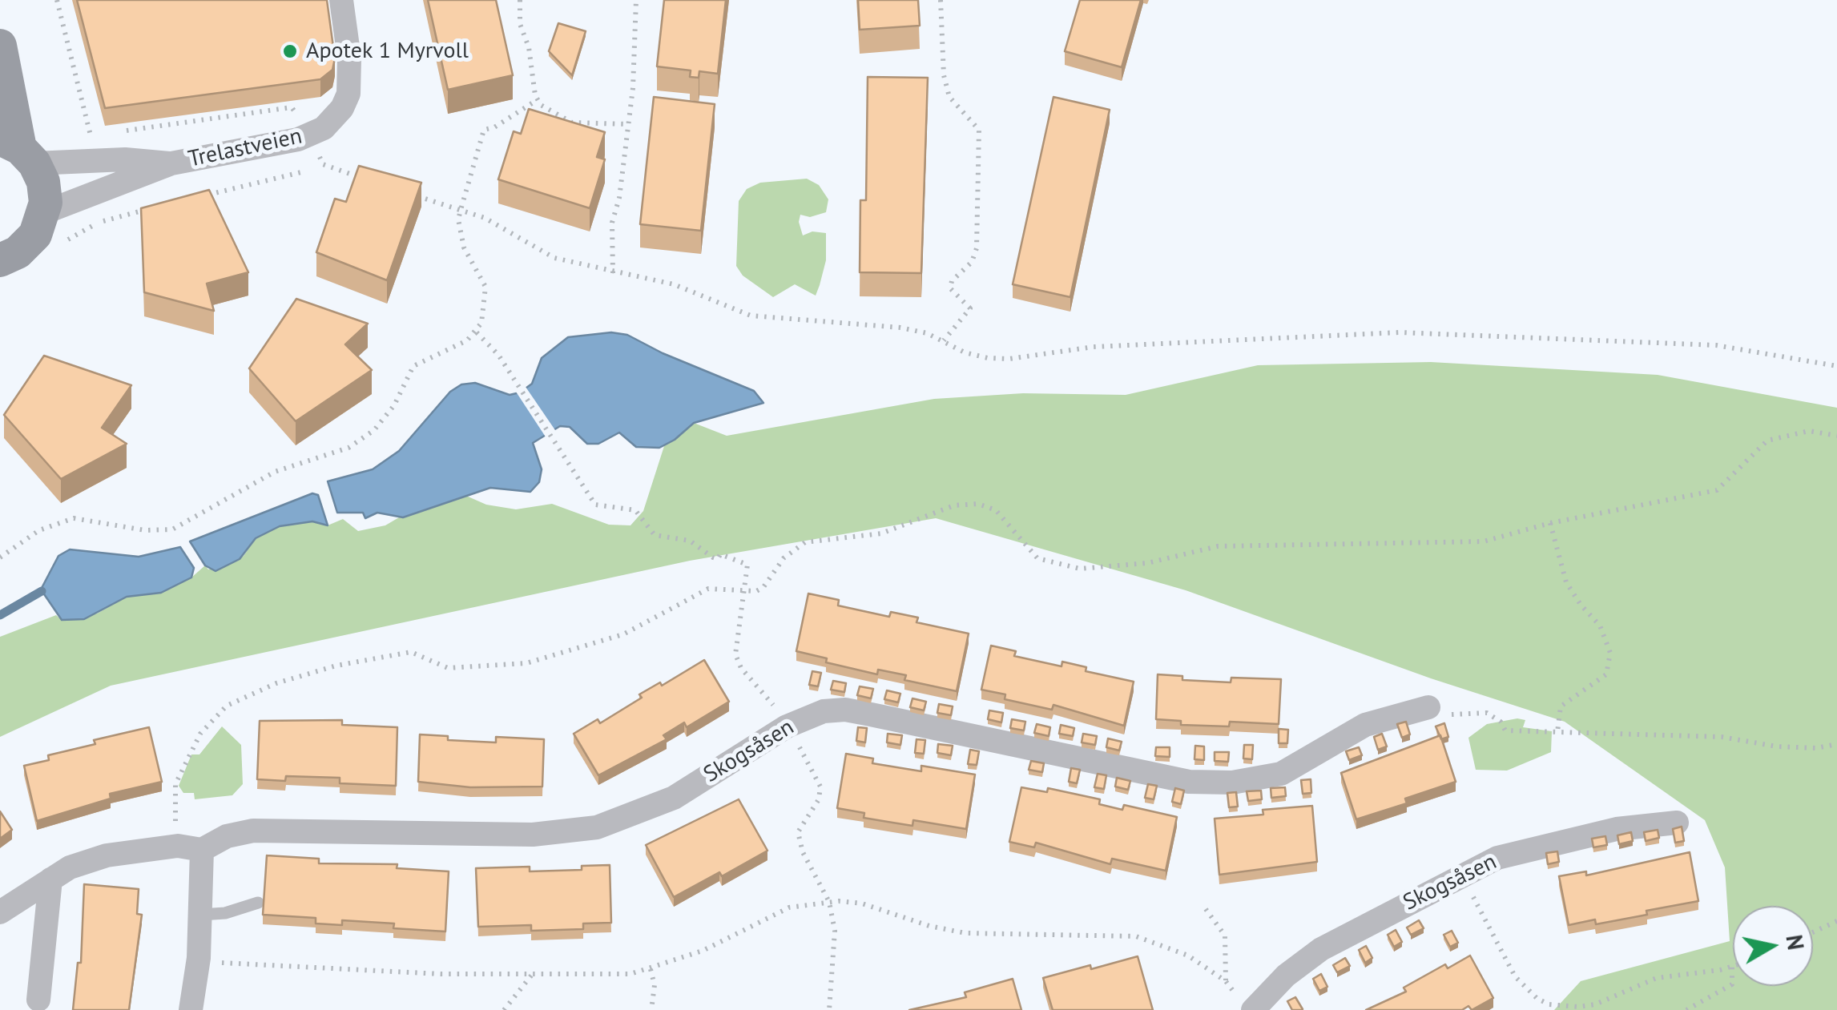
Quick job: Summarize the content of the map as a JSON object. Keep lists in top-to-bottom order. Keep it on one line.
{"streets":{"street":["Trelastveien","Skogsåsen"]},"places":["Apotek 1 Myrvoll"],"north":"right"}
